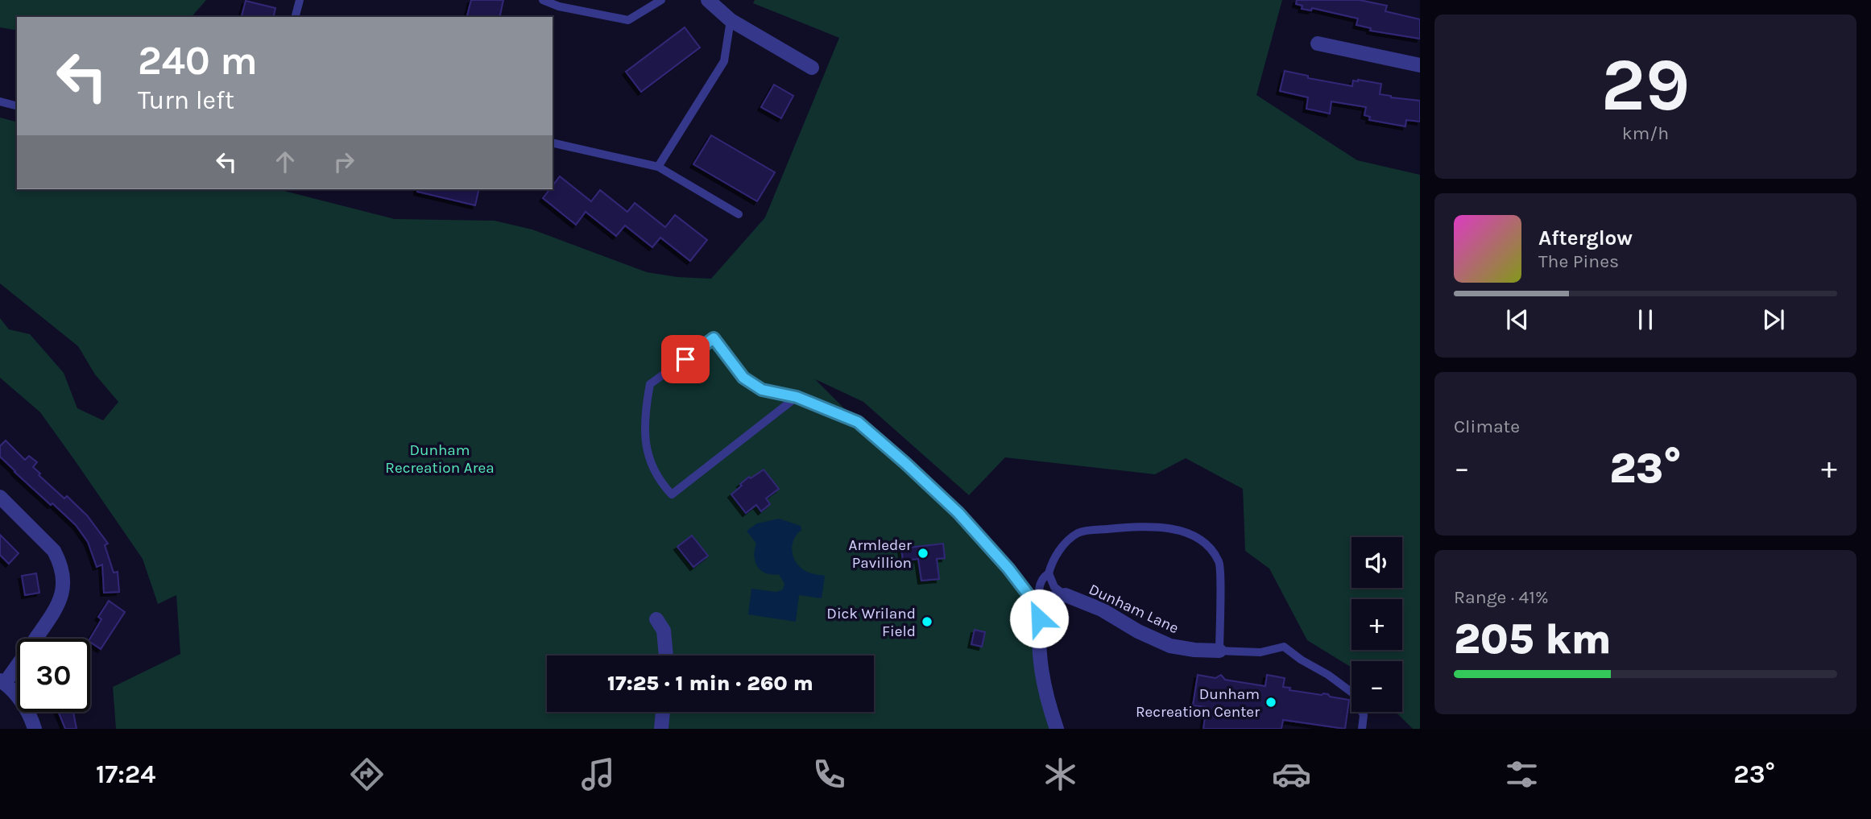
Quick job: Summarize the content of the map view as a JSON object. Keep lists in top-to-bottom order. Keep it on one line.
{"streets":{"street":["Dunham Lane"]},"parks":["Dunham Recreation Area"],"places":["Armleder Pavillion","Dick Wriland Field","Dunham Recreation Center"],"page":{"tile":[["29","km/h"],"Climate",["Range · 41%","205 km"]],"turn":["240 m","Turn left"],"song":["Afterglow","The Pines"],"heat":["−","23°","+"],"map_buttons":["+","−"],"limit":"30","trip":"17:25 · 1 min · 260 m","tabs":["17:24","23°"]}}
